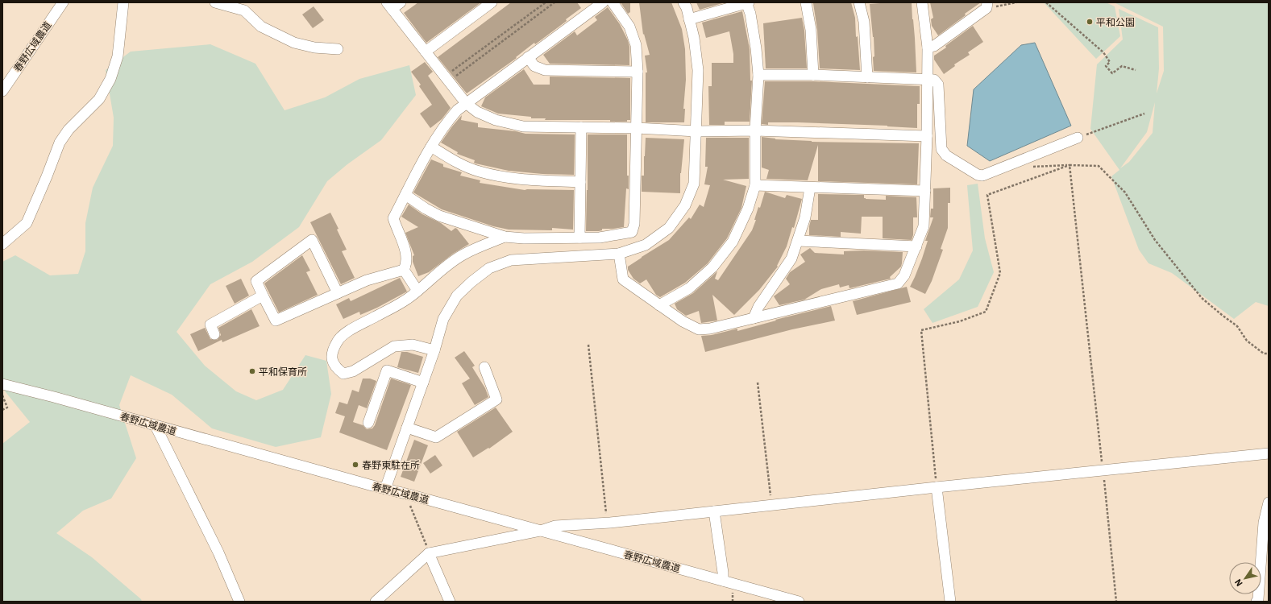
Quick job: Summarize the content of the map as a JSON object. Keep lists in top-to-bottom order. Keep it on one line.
{"streets":{"street":["春野広域農道"]},"places":["平和公園","平和保育所","春野東駐在所"],"north":"bottom left"}
